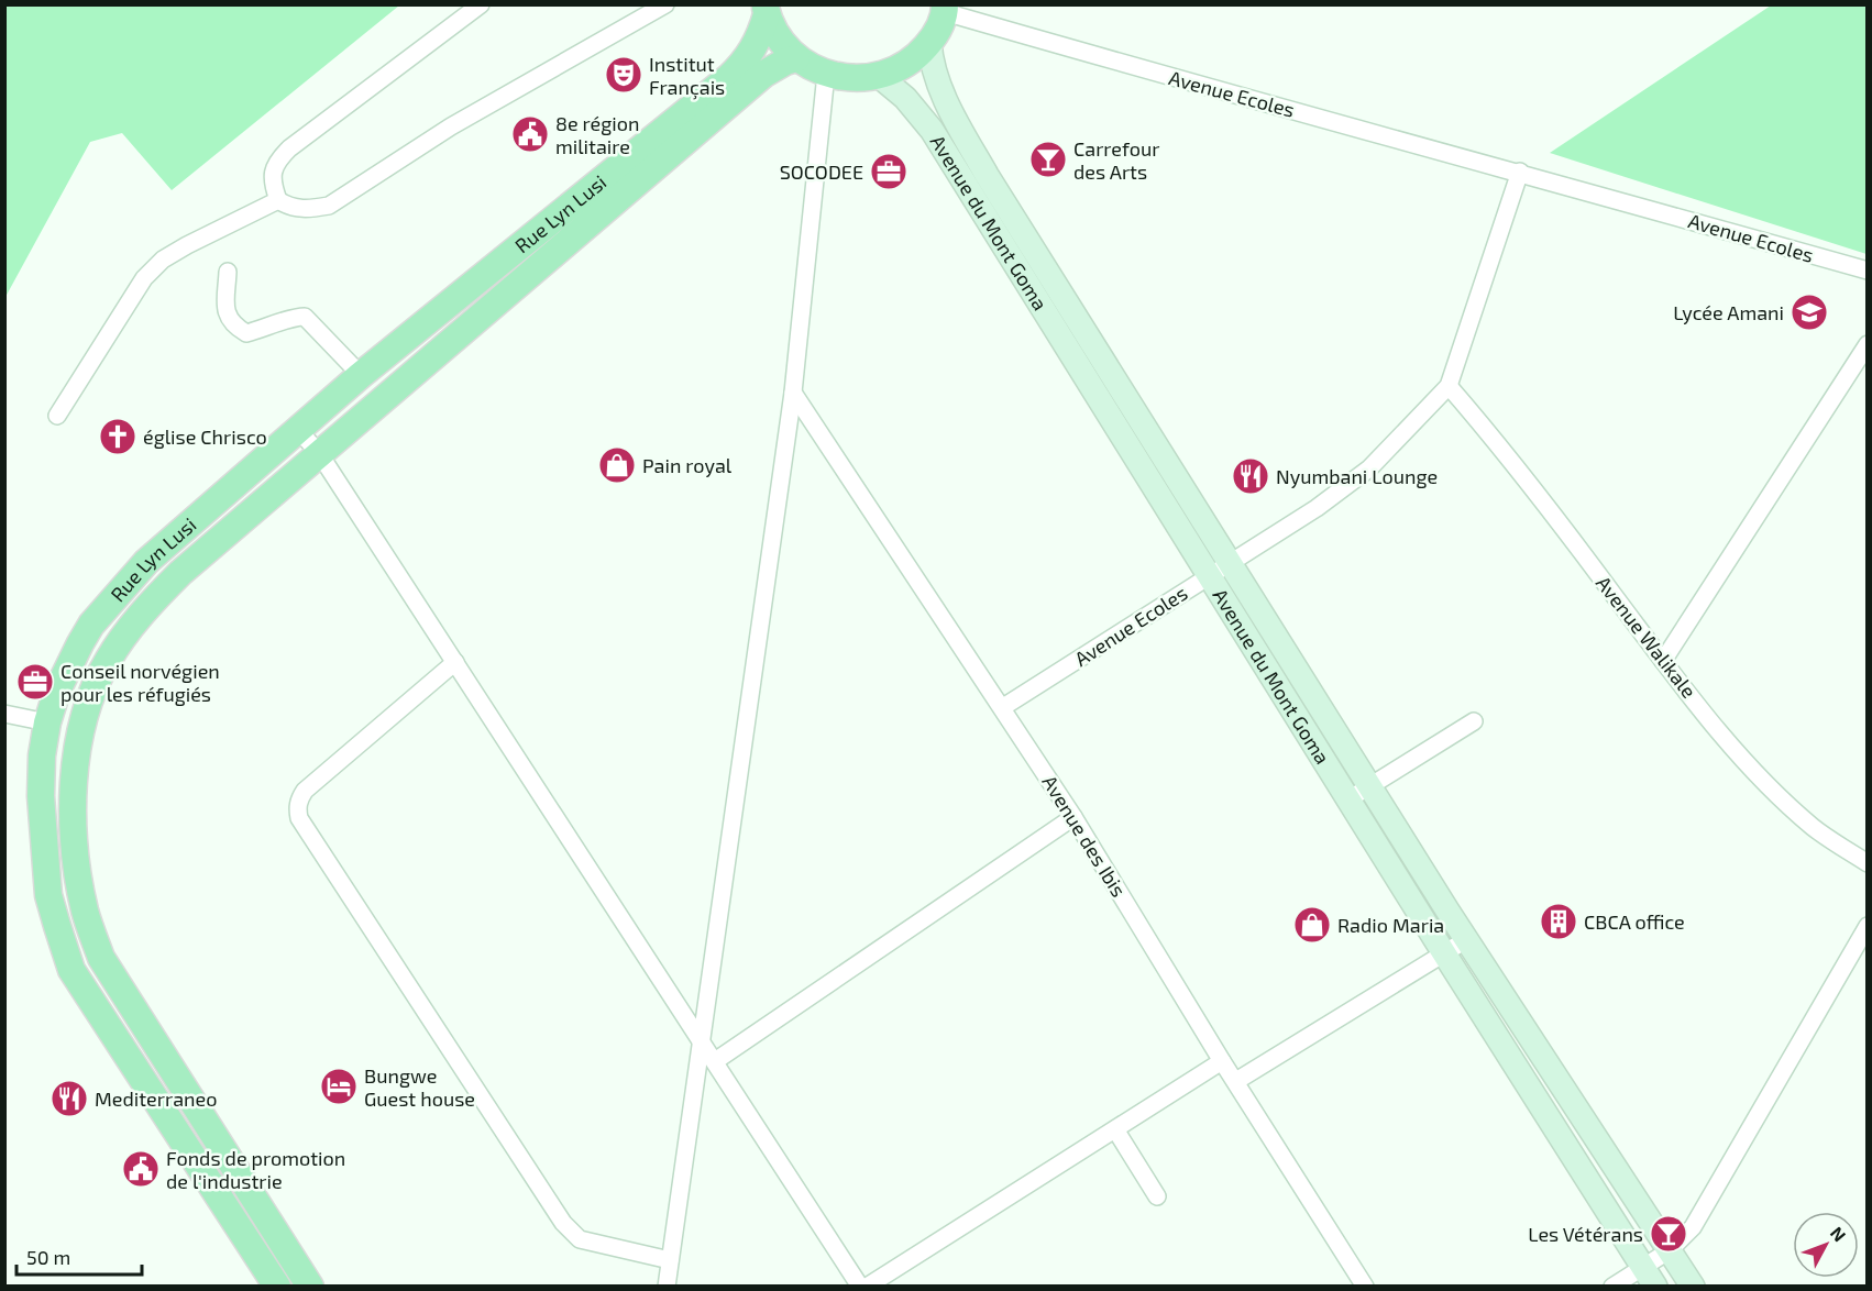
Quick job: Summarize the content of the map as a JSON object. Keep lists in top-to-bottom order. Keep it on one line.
{"streets":{"main road":["Rue Lyn Lusi"],"street":["Avenue Ecoles","Avenue du Mont Goma","Avenue Walikale","Avenue des Ibis"]},"crossings":[["Avenue Ecoles","Avenue du Mont Goma"],["Avenue Ecoles","Avenue Walikale"],["Avenue Ecoles","Avenue des Ibis"]],"places":{"theatre":["Institut Français"],"public building":["8e région militaire","Fonds de promotion de l'industrie"],"bar":["Carrefour des Arts","Les Vétérans"],"office":["SOCODEE","Conseil norvégien pour les réfugiés"],"school or university":["Lycée Amani"],"church":["église Chrisco"],"shop":["Pain royal","Radio Maria"],"restaurant":["Nyumbani Lounge","Mediterraneo"],"building":["CBCA office"],"hotel":["Bungwe Guest house"]},"scale_bar":"50 m","north":"top right"}
